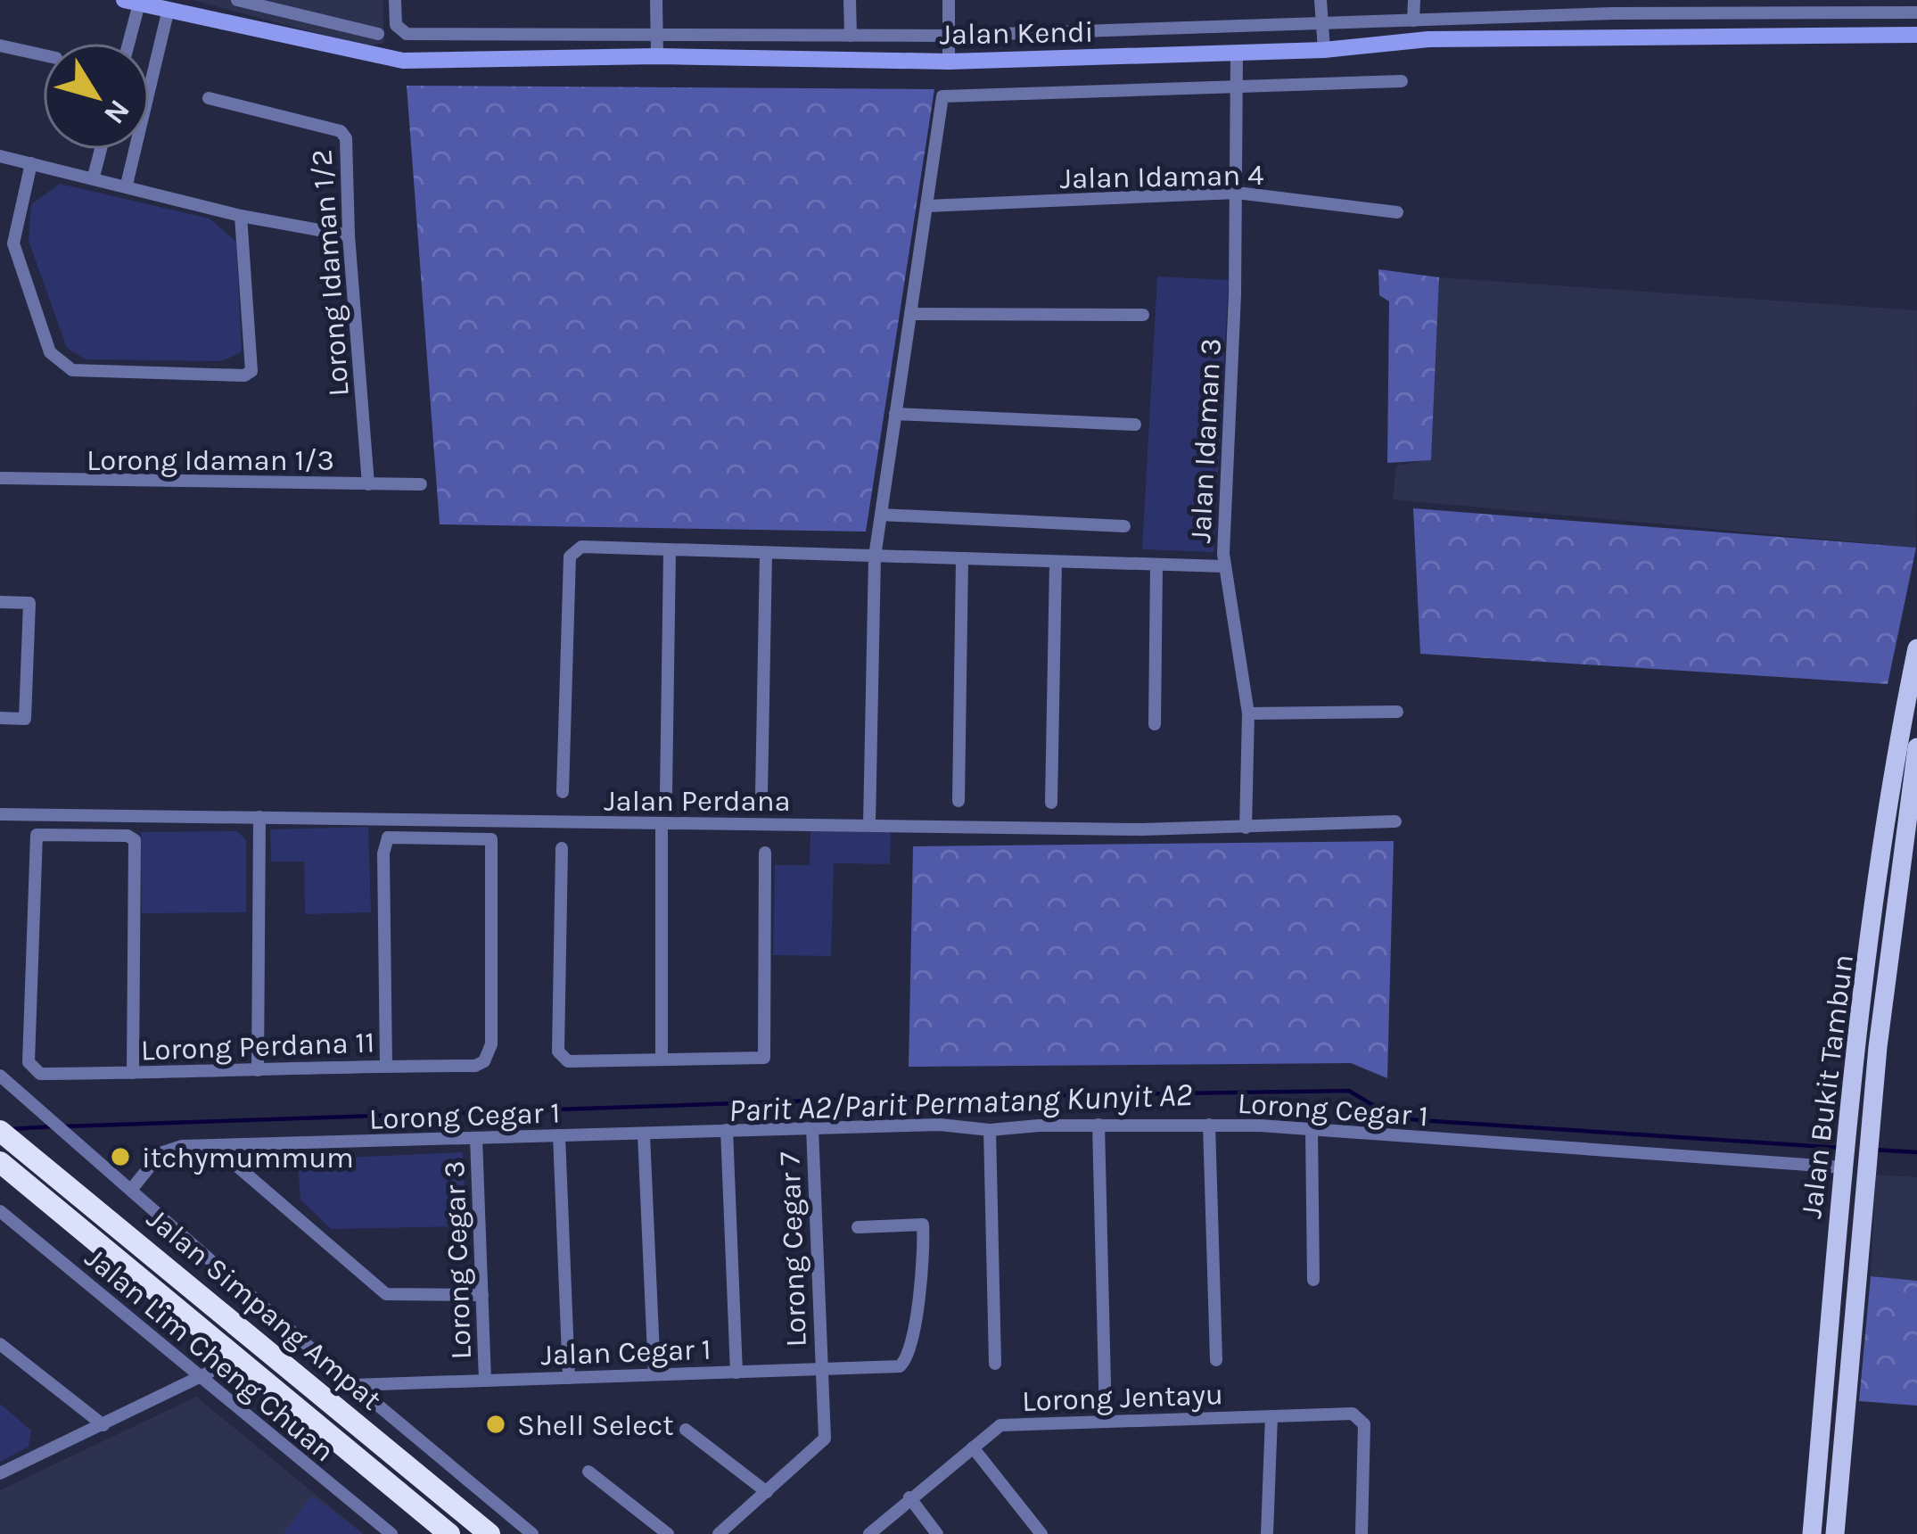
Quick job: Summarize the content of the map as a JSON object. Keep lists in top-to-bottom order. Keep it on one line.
{"streets":{"highway":["Jalan Simpang Ampat"],"main road":["Jalan Bukit Tambun"],"street":["Jalan Kendi","Jalan Idaman 4","Lorong Idaman 1/2","Jalan Idaman 3","Lorong Idaman 1/3","Jalan Perdana","Lorong Perdana 11","Lorong Cegar 1","Lorong Cegar 7","Lorong Cegar 3","Jalan Cegar 1","Jalan Lim Cheng Chuan","Lorong Jentayu"]},"crossings":[["Jalan Kendi","Jalan Idaman 4"],["Jalan Kendi","Jalan Idaman 3"],["Jalan Idaman 4","Jalan Idaman 3"],["Lorong Idaman 1/2","Lorong Idaman 1/3"],["Jalan Idaman 3","Jalan Perdana"],["Jalan Bukit Tambun","Lorong Cegar 1"],["Lorong Cegar 1","Lorong Cegar 7"],["Lorong Cegar 1","Lorong Cegar 3"],["Lorong Cegar 1","Jalan Simpang Ampat"],["Lorong Cegar 7","Jalan Cegar 1"],["Lorong Cegar 3","Jalan Cegar 1"],["Jalan Simpang Ampat","Jalan Cegar 1"]],"water":["Parit A2/Parit Permatang Kunyit A2"],"places":["itchymummum","Shell Select"],"north":"bottom right"}
